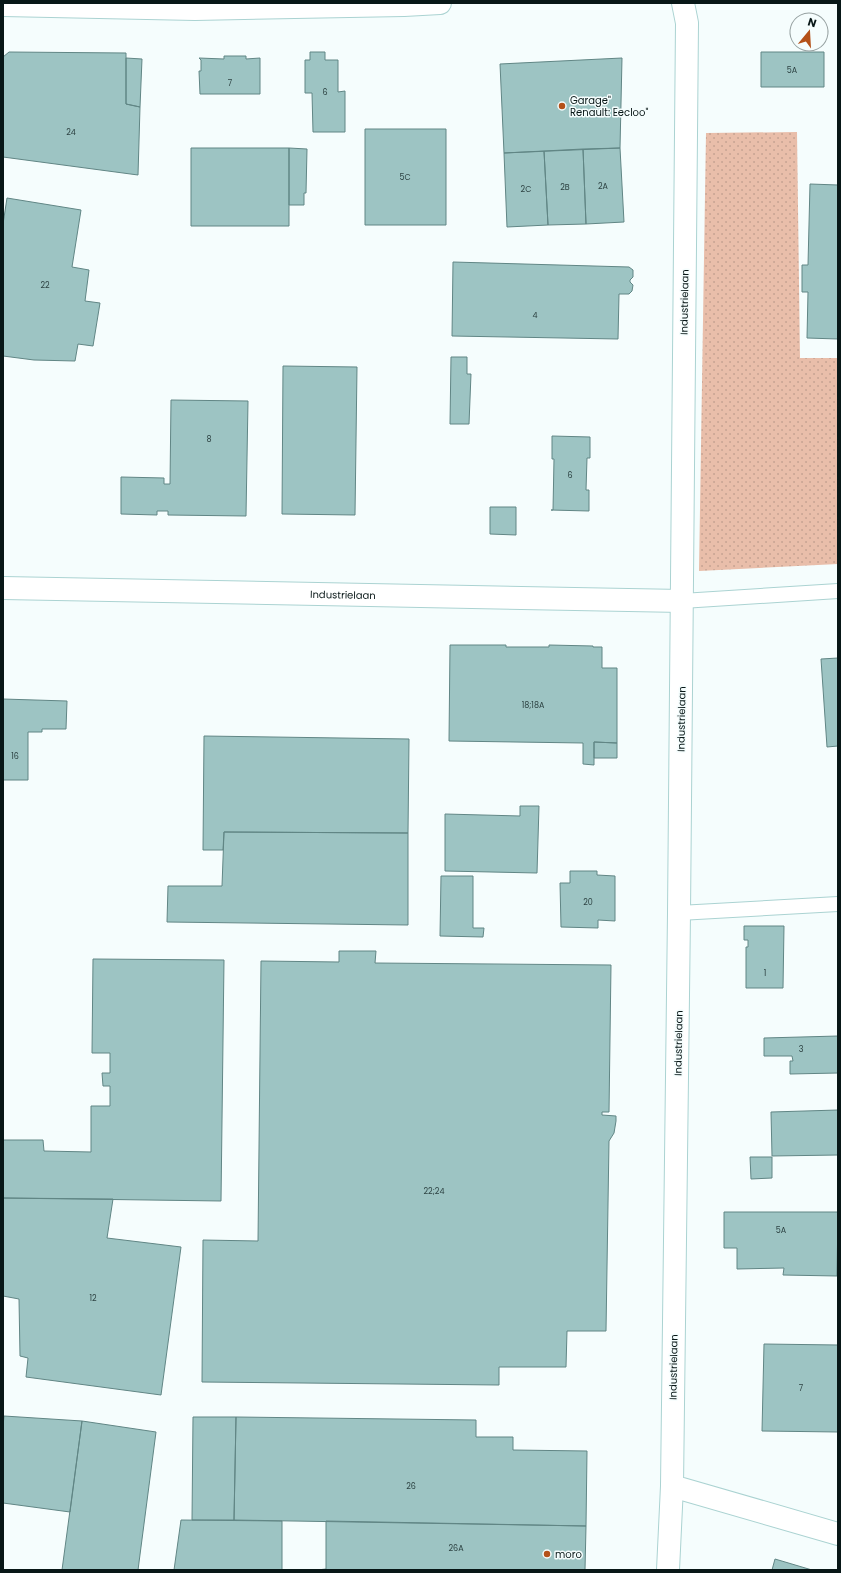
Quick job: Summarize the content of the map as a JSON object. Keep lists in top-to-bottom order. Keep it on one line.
{"streets":{"street":["Industrielaan"]},"places":["Garage\" Renault: Eecloo\"","moro"],"house_numbers":["5A","7","6","24","5C","2A","2B","2C","22","4","8","6","18;18A","16","20","1","3","22;24","5A","12","7","26","26A"],"north":"top"}
